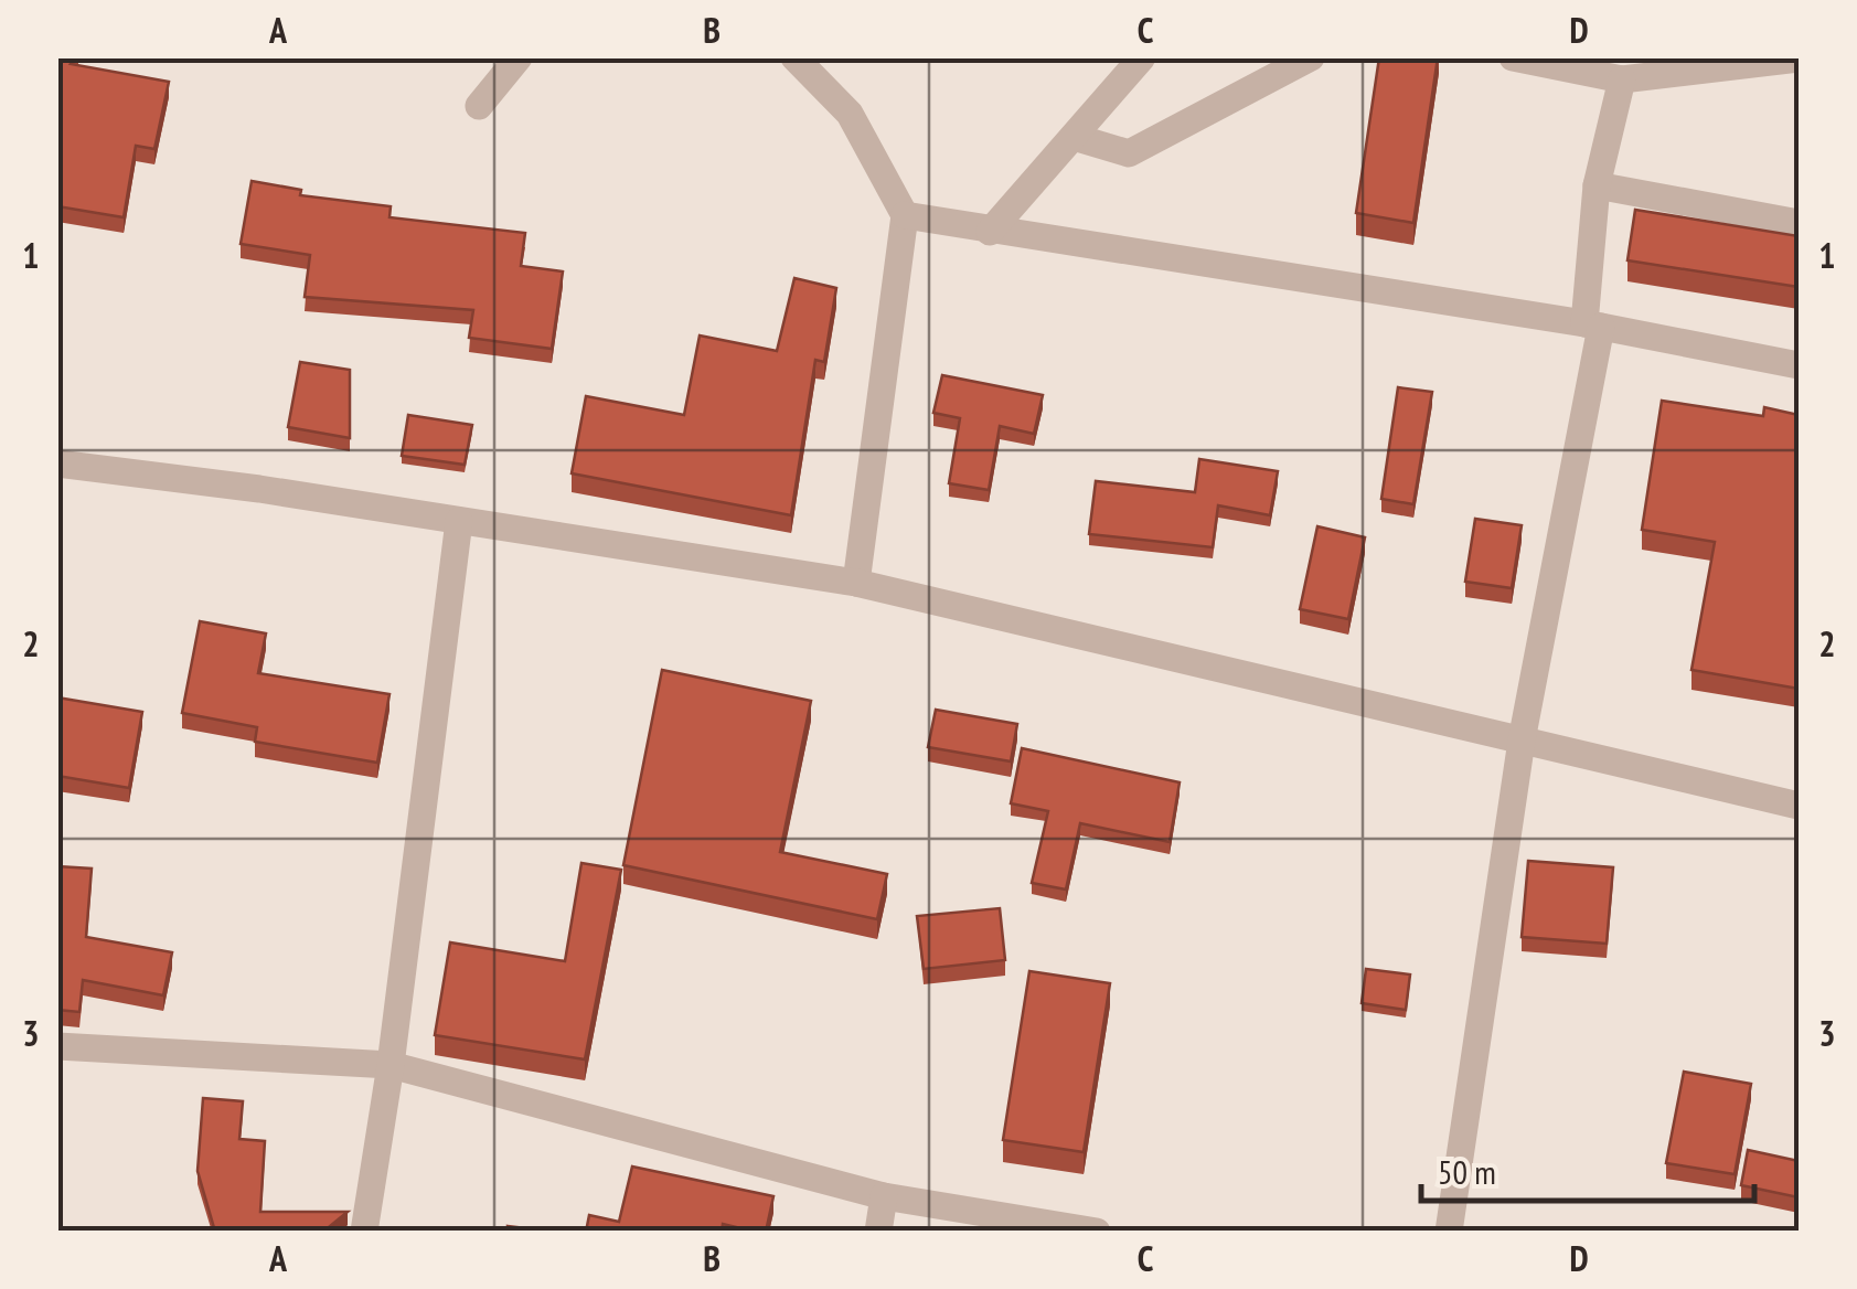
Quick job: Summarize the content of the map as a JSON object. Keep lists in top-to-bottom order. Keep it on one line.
{"scale_bar":"50 m","grid":{"columns":["A","B","C","D"],"rows":["1","2","3"]}}
